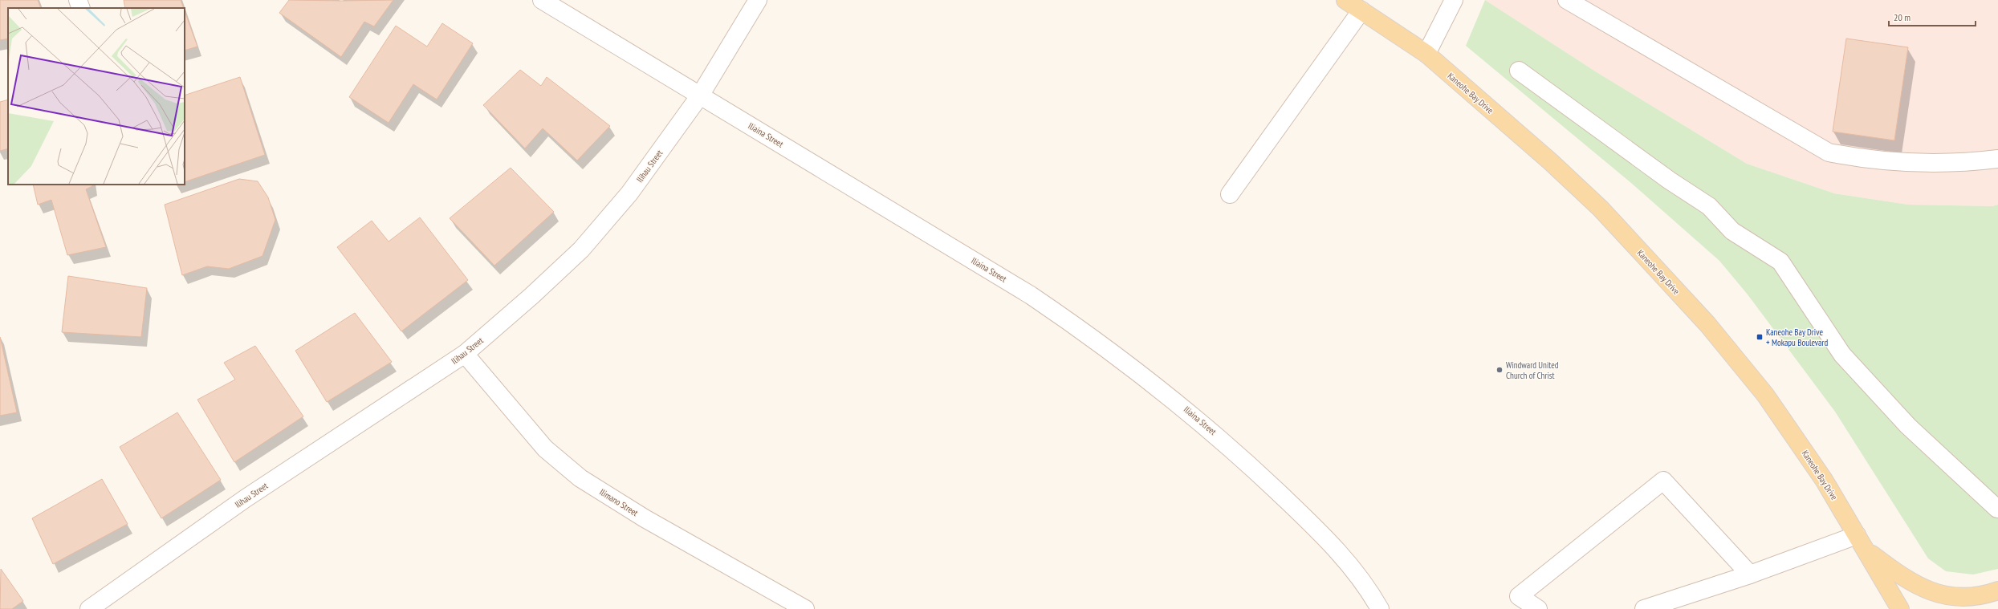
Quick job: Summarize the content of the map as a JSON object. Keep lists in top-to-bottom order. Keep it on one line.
{"streets":{"main road":["Kaneohe Bay Drive"],"street":["Iliaina Street","Ilihau Street","Ilimano Street"]},"crossings":[["Iliaina Street","Ilihau Street"],["Ilihau Street","Ilimano Street"]],"places":{"transit":["Kaneohe Bay Drive + Mokapu Boulevard"],"other":["Windward United Church of Christ"]},"scale_bar":"20 m"}
